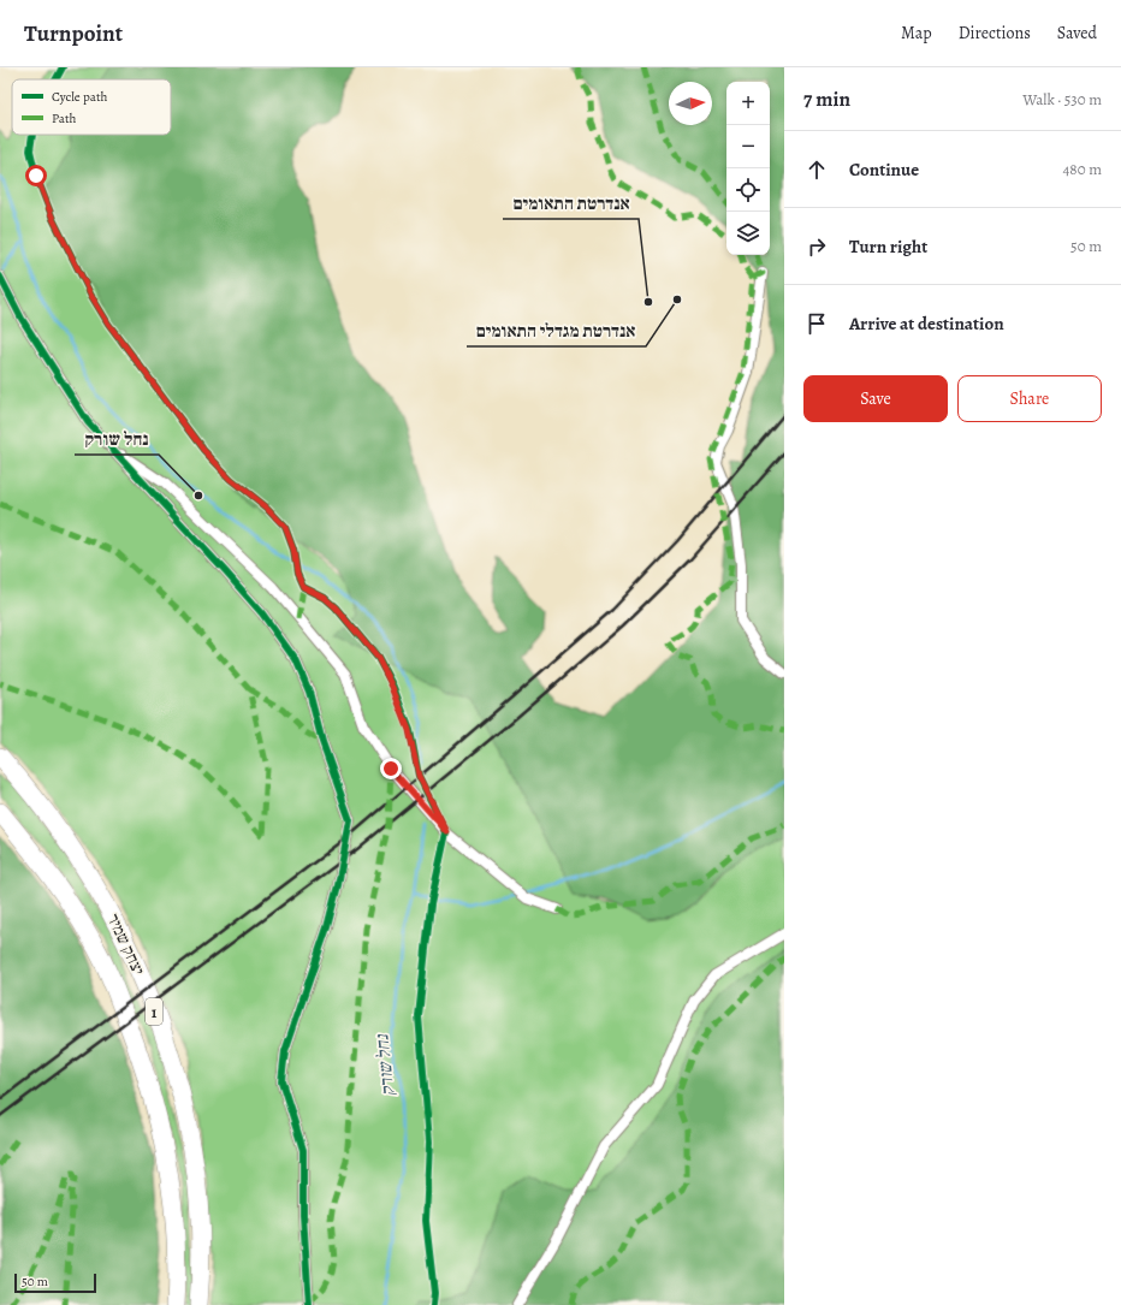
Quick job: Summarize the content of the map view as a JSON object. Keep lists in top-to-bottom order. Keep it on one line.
{"streets":{"highway":["יצחק שמיר","1"]},"water":["נחל שורק"],"places":["אנדרטת מגדלי התאומים","אנדרטת התאומים","נחל שורק"],"legend":["Cycle path","Path"],"scale_bar":"50 m","north":"right","page":{"header":"Turnpoint","nav":["Map","Directions","Saved"],"heading":["7 min","Walk · 530 m"],"map_buttons":["+","−"],"list":[["Continue","480 m"],["Turn right","50 m"],"Arrive at destination"],"buttons":["Save","Share"],"scale":"50 m"}}
